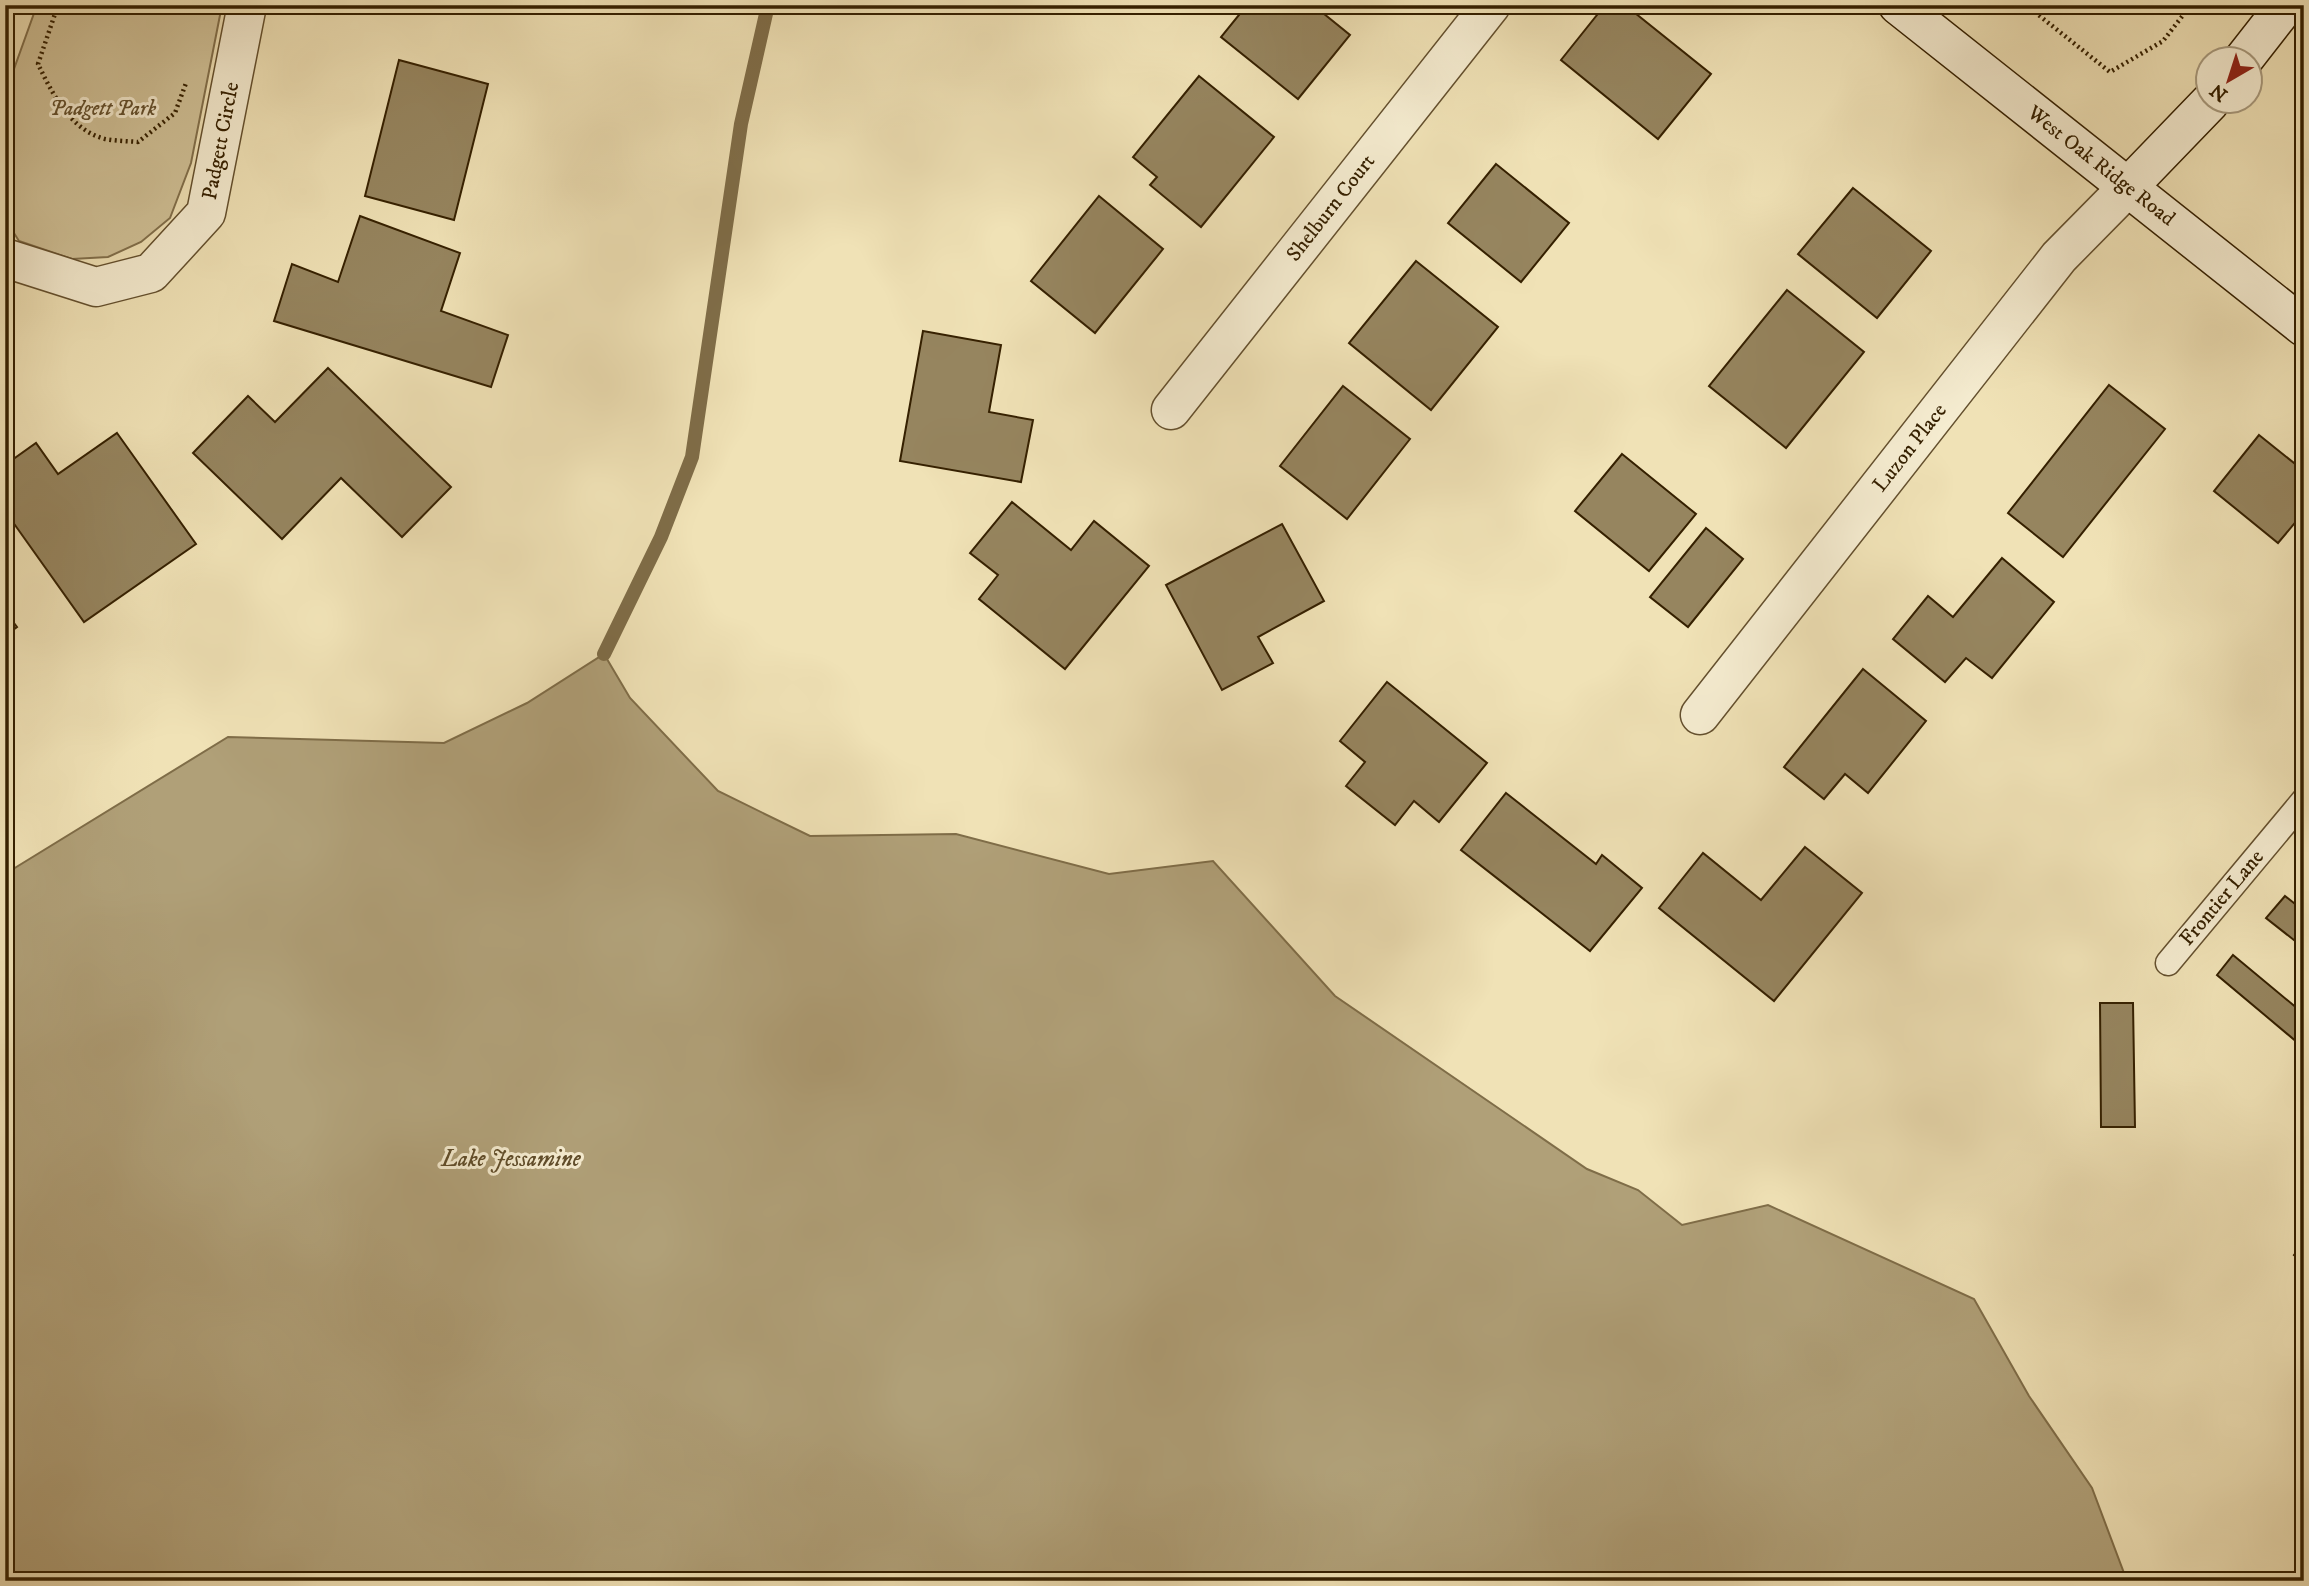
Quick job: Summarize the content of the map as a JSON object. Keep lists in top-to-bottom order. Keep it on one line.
{"streets":{"street":["Padgett Circle","West Oak Ridge Road","Shelburn Court","Luzon Place"],"lane":["Frontier Lane"]},"crossings":[["West Oak Ridge Road","Luzon Place"]],"water":["Lake Jessamine"],"parks":["Padgett Park"],"north":"bottom left"}
